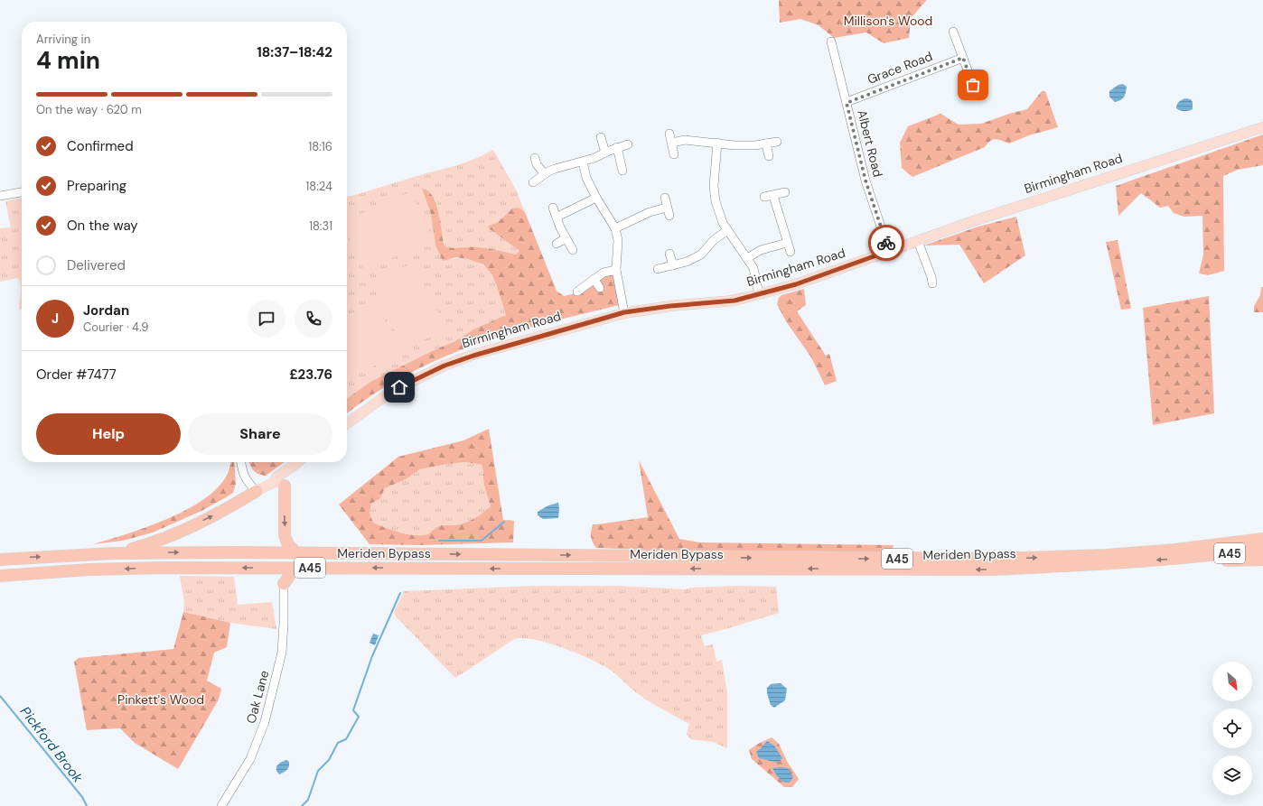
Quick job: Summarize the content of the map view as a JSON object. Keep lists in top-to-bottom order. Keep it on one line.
{"streets":{"highway":["Meriden Bypass","A45"],"main road":["Birmingham Road"],"street":["Grace Road","Albert Road","Oak Lane"]},"crossings":[["Grace Road","Albert Road"],["Albert Road","Birmingham Road"],["Meriden Bypass","A45"]],"water":["Pickford Brook"],"parks":["Millison's Wood","Pinkett's Wood"],"north":"bottom right","page":{"heading":["4 min","Arriving in","18:37–18:42"],"panel":["Jordan","Courier · 4.9","Order #7477","£23.76"],"bar":"On the way · 620 m","list":[["Confirmed","18:16"],["Preparing","18:24"],["On the way","18:31"],"Delivered"],"round":"J","buttons":["Help","Share"]}}
